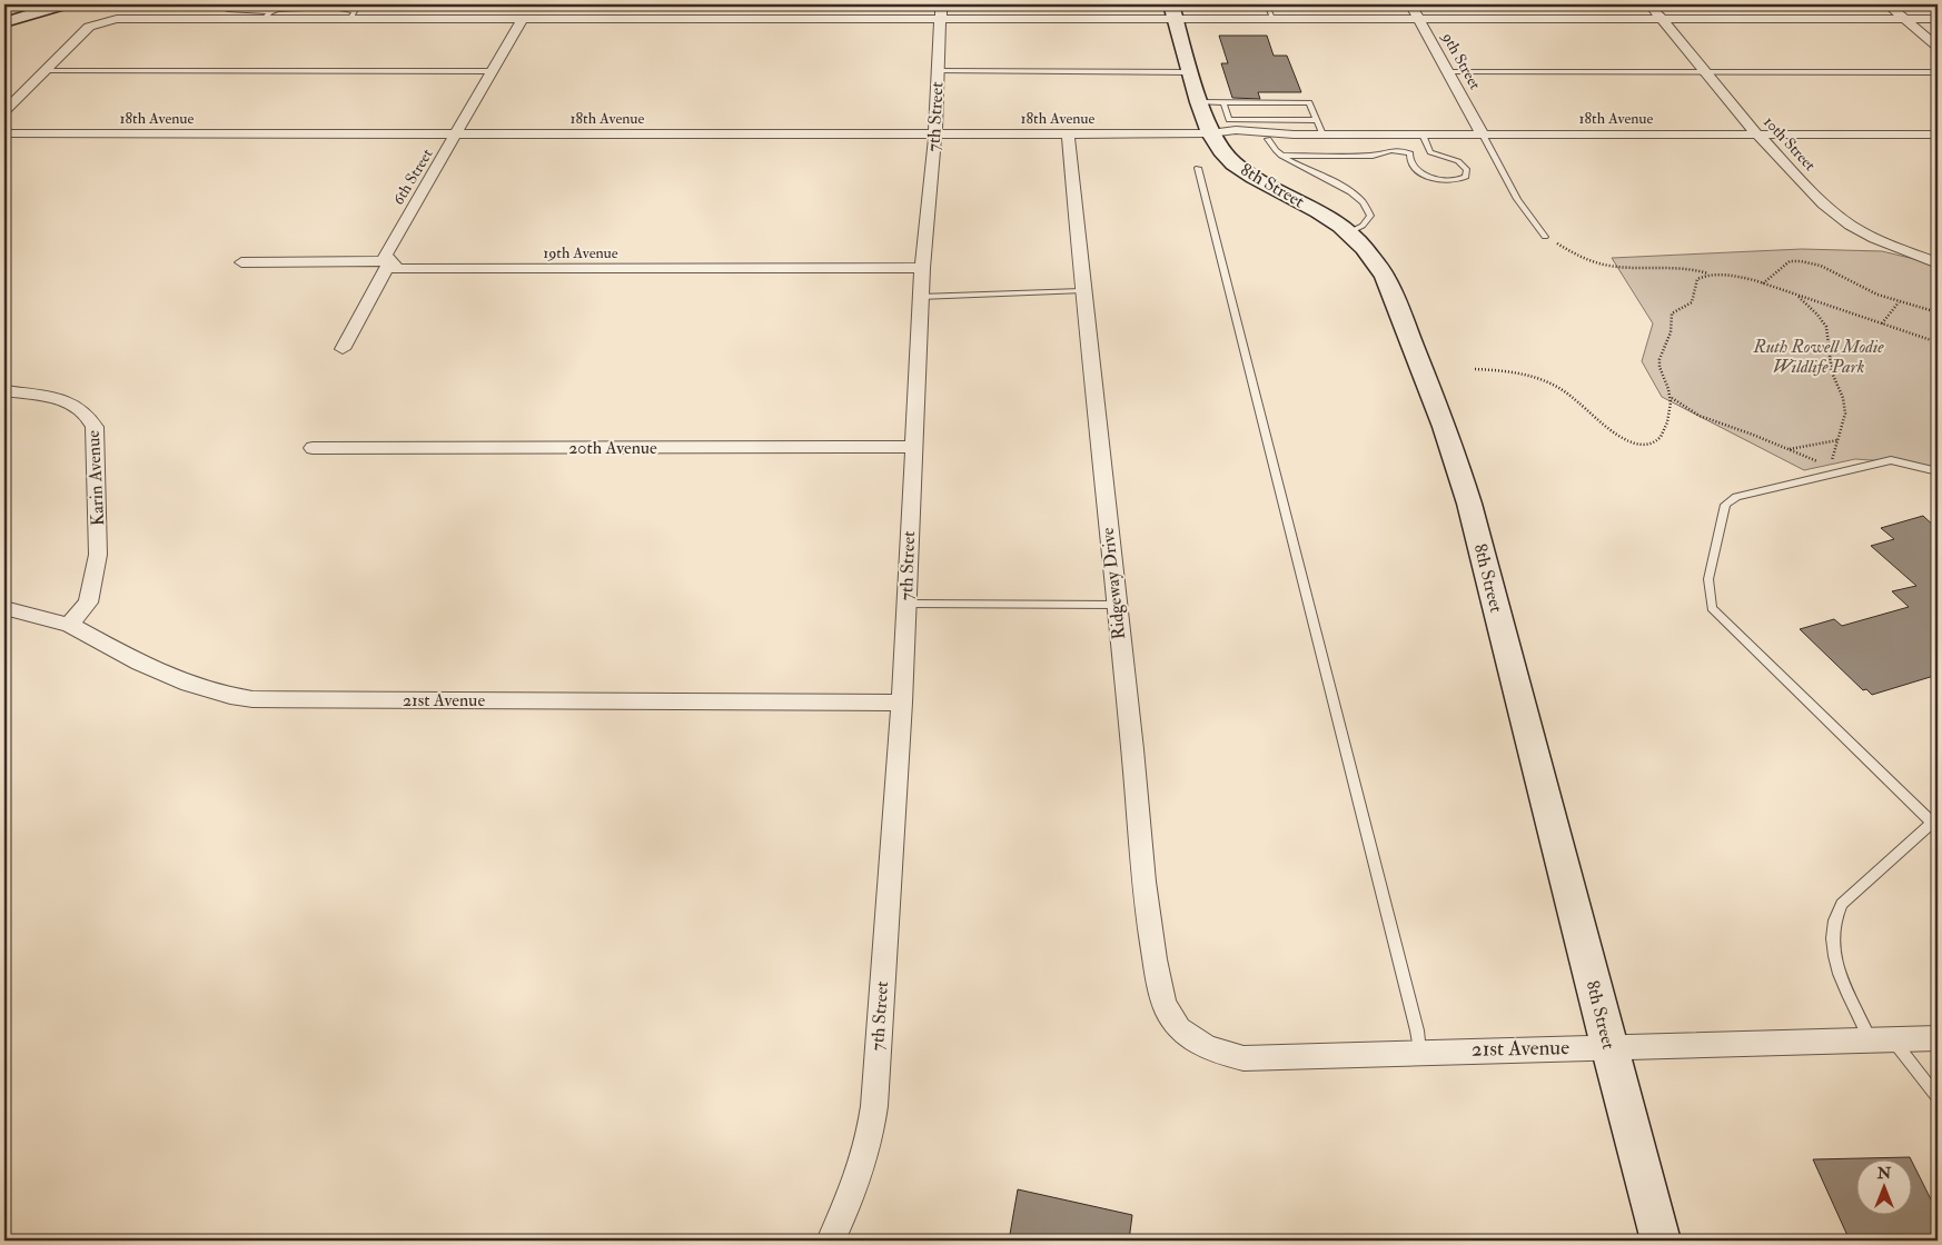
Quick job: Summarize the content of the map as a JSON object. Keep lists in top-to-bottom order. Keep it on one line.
{"streets":{"main road":["8th Street"],"street":["9th Street","7th Street","18th Avenue","10th Street","6th Street","19th Avenue","20th Avenue","Karin Avenue","Ridgeway Drive","21st Avenue"]},"crossings":[["9th Street","18th Avenue"],["7th Street","18th Avenue"],["7th Street","19th Avenue"],["7th Street","20th Avenue"],["7th Street","21st Avenue"],["18th Avenue","10th Street"],["18th Avenue","6th Street"],["18th Avenue","8th Street"],["18th Avenue","Ridgeway Drive"],["6th Street","19th Avenue"],["8th Street","21st Avenue"],["Karin Avenue","21st Avenue"],["Ridgeway Drive","21st Avenue"]],"parks":["Ruth Rowell Modie Wildlife Park"],"north":"top"}
